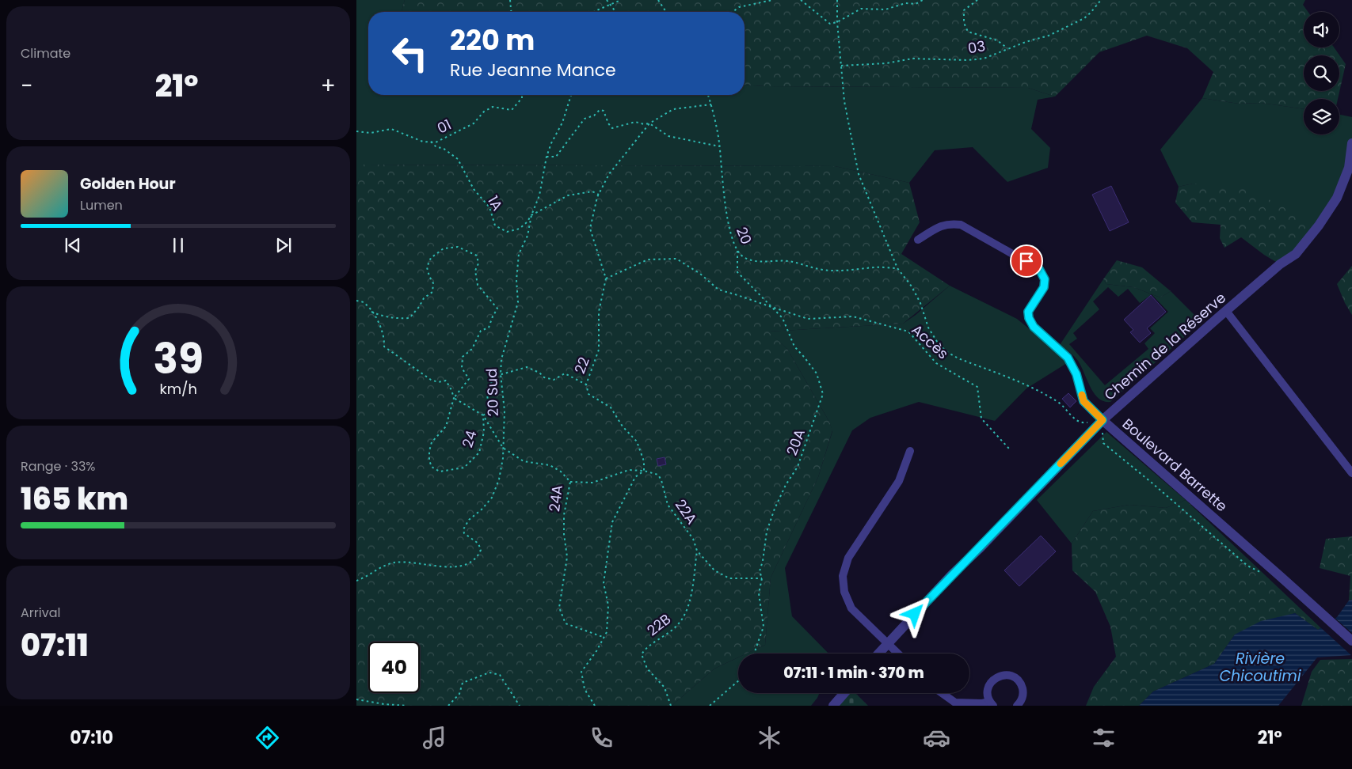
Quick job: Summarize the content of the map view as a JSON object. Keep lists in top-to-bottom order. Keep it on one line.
{"streets":{"street":["Chemin de la Réserve","Boulevard Barrette"],"path":["03","01","1A","20","Accès","22","20 Sud","24","20A","24A","22A","22B"]},"crossings":[["01","1A"],["1A","22"],["1A","20 Sud"],["20","22"],["20","20A"],["Accès","20A"],["Chemin de la Réserve","Boulevard Barrette"],["22","22A"],["20 Sud","24"],["20 Sud","24A"],["24","24A"],["20A","22A"],["24A","22A"],["22A","22B"]],"water":["Rivière Chicoutimi"],"page":{"tile":["Climate",["Range · 33%","165 km"],["Arrival","07:11"]],"turn":["220 m","Rue Jeanne Mance"],"heat":["−","21°","+"],"song":["Golden Hour","Lumen"],"limit":"40","trip":"07:11 · 1 min · 370 m","tabs":["07:10","21°"],"gauge":["39","km/h"]}}
